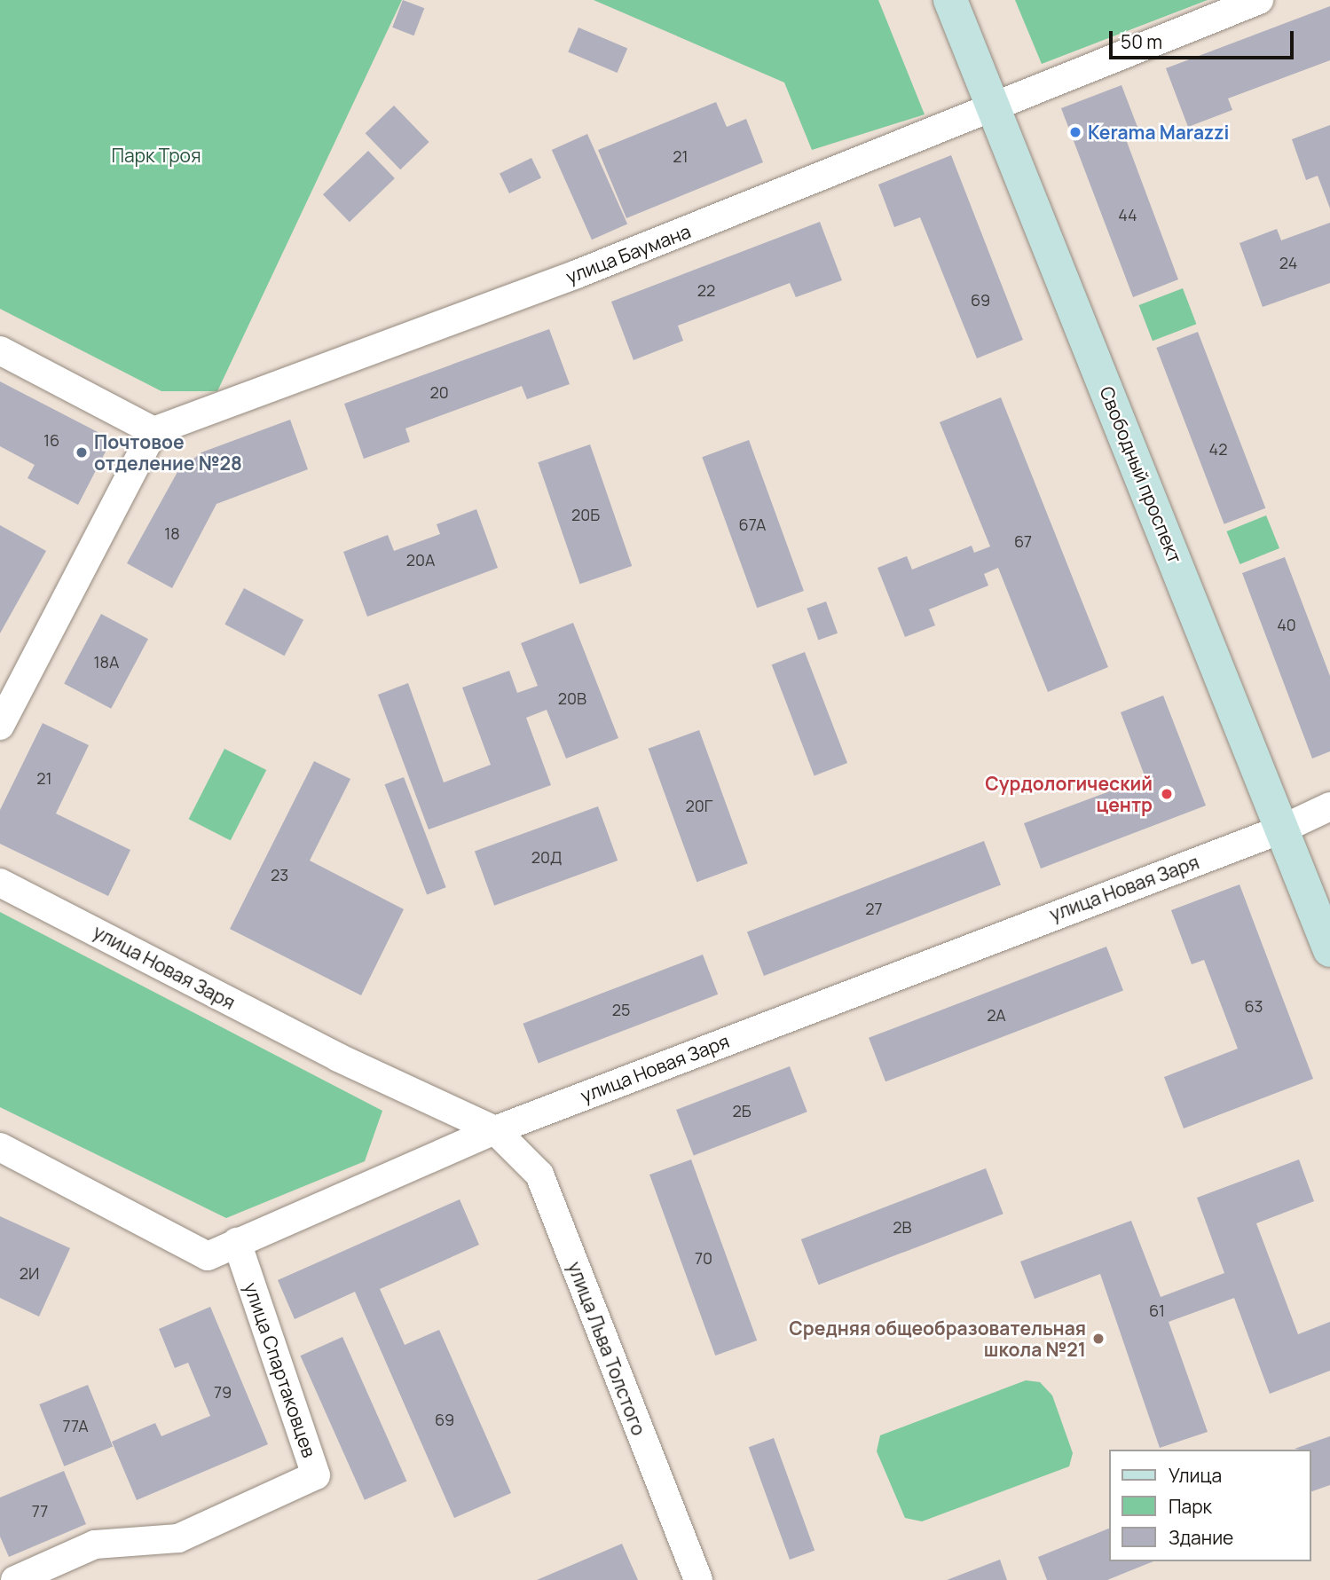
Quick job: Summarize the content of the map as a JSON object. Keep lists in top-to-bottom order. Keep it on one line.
{"streets":{"main road":["Свободный проспект"],"street":["улица Баумана","улица Новая Заря","улица Льва Толстого","улица Спартаковцев"]},"crossings":[["улица Баумана","Свободный проспект"],["Свободный проспект","улица Новая Заря"],["улица Новая Заря","улица Льва Толстого"]],"parks":["Парк Троя"],"places":["Kerama Marazzi","Почтовое отделение №28","Сурдологический центр","Средняя общеобразовательная школа №21"],"house_numbers":["21","44","24","22","69","20","16","42","20Б","67А","18","67","20А","40","18А","20В","21","20Г","20Д","23","27","63","25","2А","2Б","2В","70","2И","61","79","69","77А","77"],"legend":["Улица","Парк","Здание"],"scale_bar":"50 m"}
